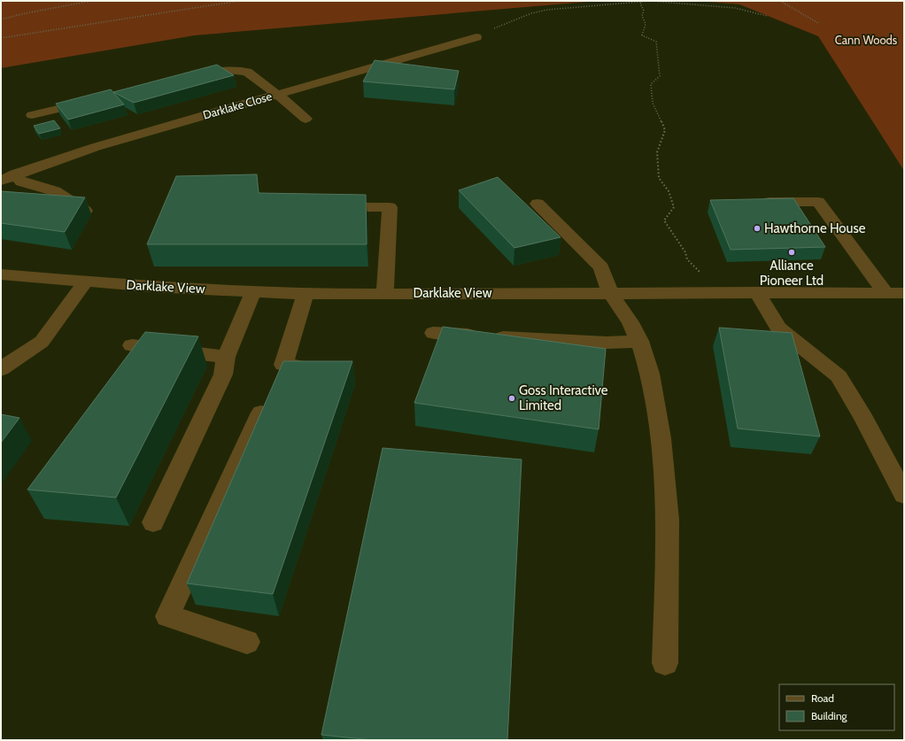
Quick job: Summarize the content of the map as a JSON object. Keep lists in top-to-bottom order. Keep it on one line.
{"streets":{"street":["Darklake Close","Darklake View"]},"parks":["Cann Woods"],"places":["Hawthorne House","Alliance Pioneer Ltd","Goss Interactive Limited"],"legend":["Road","Building"]}
